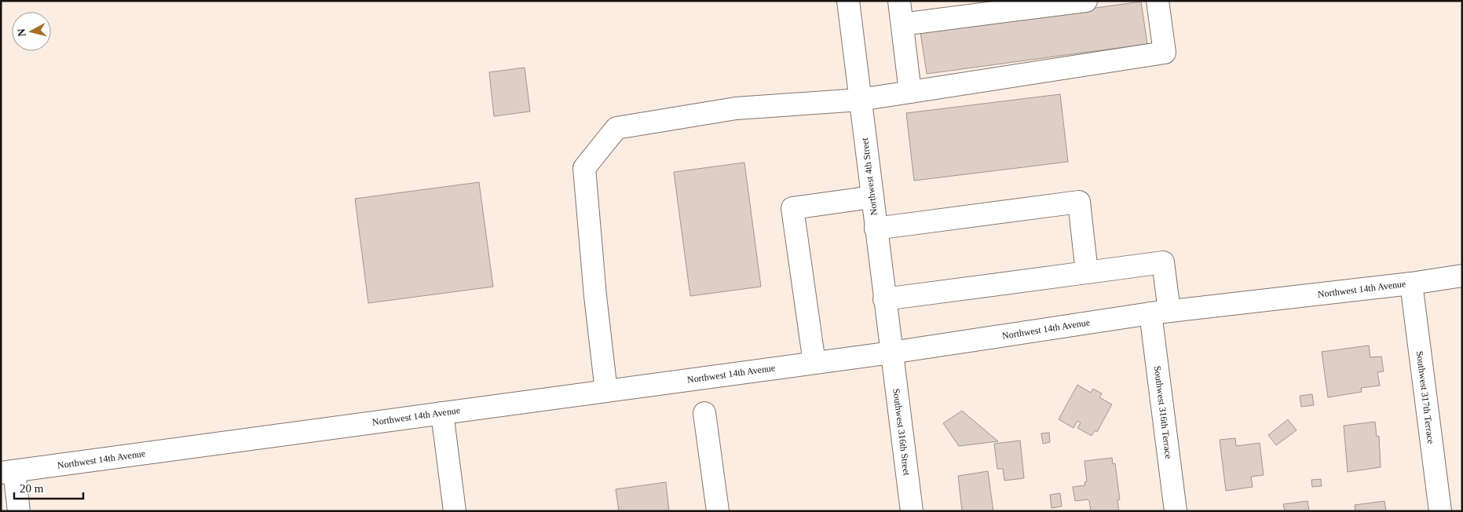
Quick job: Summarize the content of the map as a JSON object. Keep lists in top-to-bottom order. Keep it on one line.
{"streets":{"street":["Northwest 4th Street","Northwest 14th Avenue","Southwest 317th Terrace","Southwest 316th Terrace","Southwest 316th Street"]},"crossings":[["Northwest 4th Street","Northwest 14th Avenue"],["Northwest 4th Street","Southwest 316th Street"],["Northwest 14th Avenue","Southwest 317th Terrace"],["Northwest 14th Avenue","Southwest 316th Terrace"],["Northwest 14th Avenue","Southwest 316th Street"]],"scale_bar":"20 m","north":"left"}
